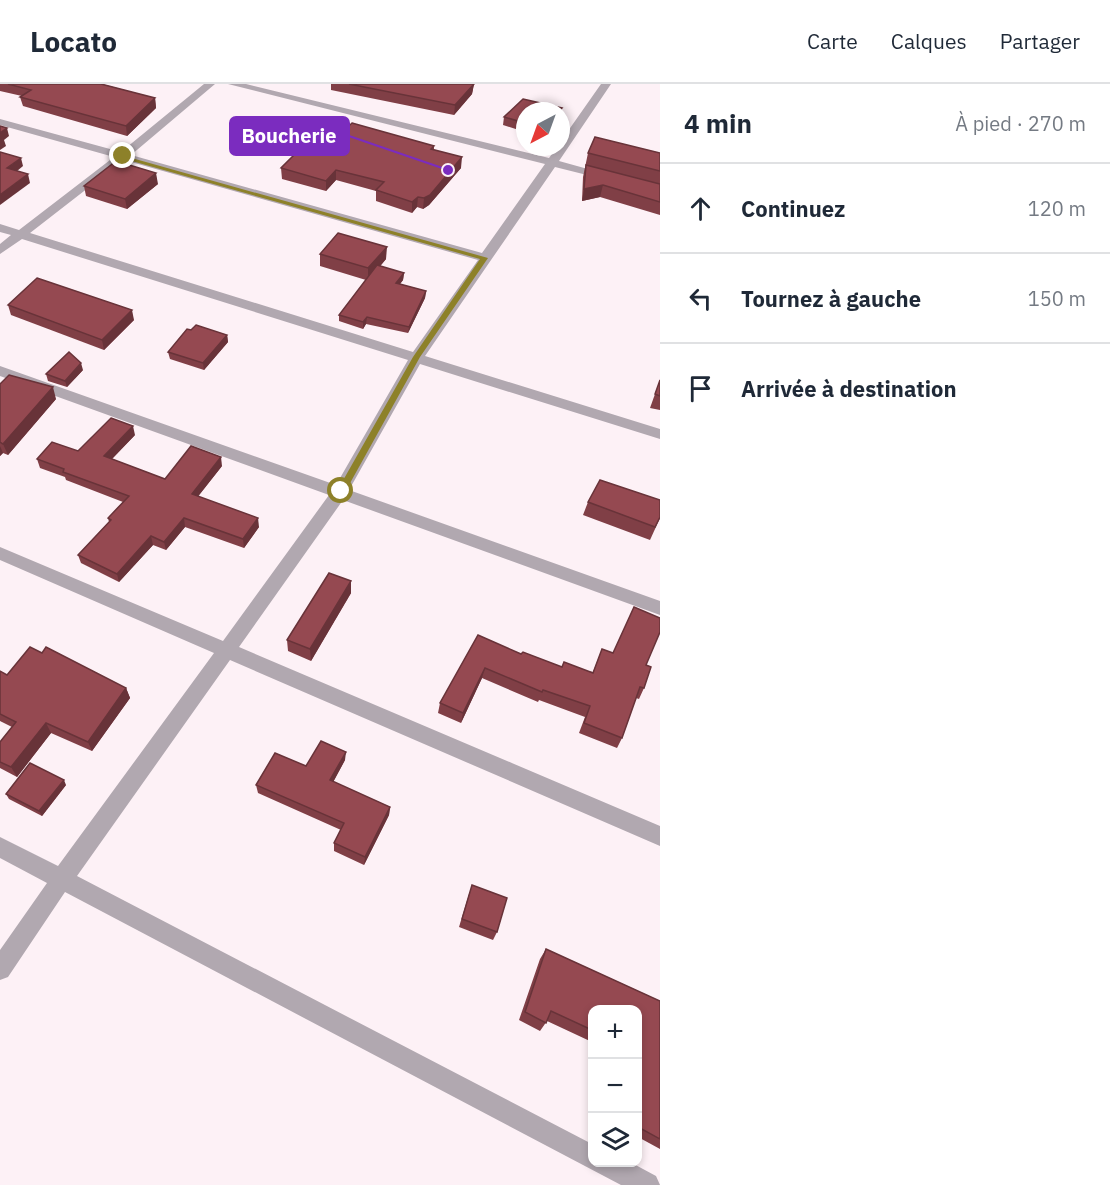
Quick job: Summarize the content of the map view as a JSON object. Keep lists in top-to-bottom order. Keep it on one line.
{"places":["Boucherie"],"north":"bottom left","page":{"header":"Locato","nav":["Carte","Calques","Partager"],"heading":["4 min","À pied · 270 m"],"list":[["Continuez","120 m"],["Tournez à gauche","150 m"],"Arrivée à destination"],"map_buttons":["+","−"]}}
